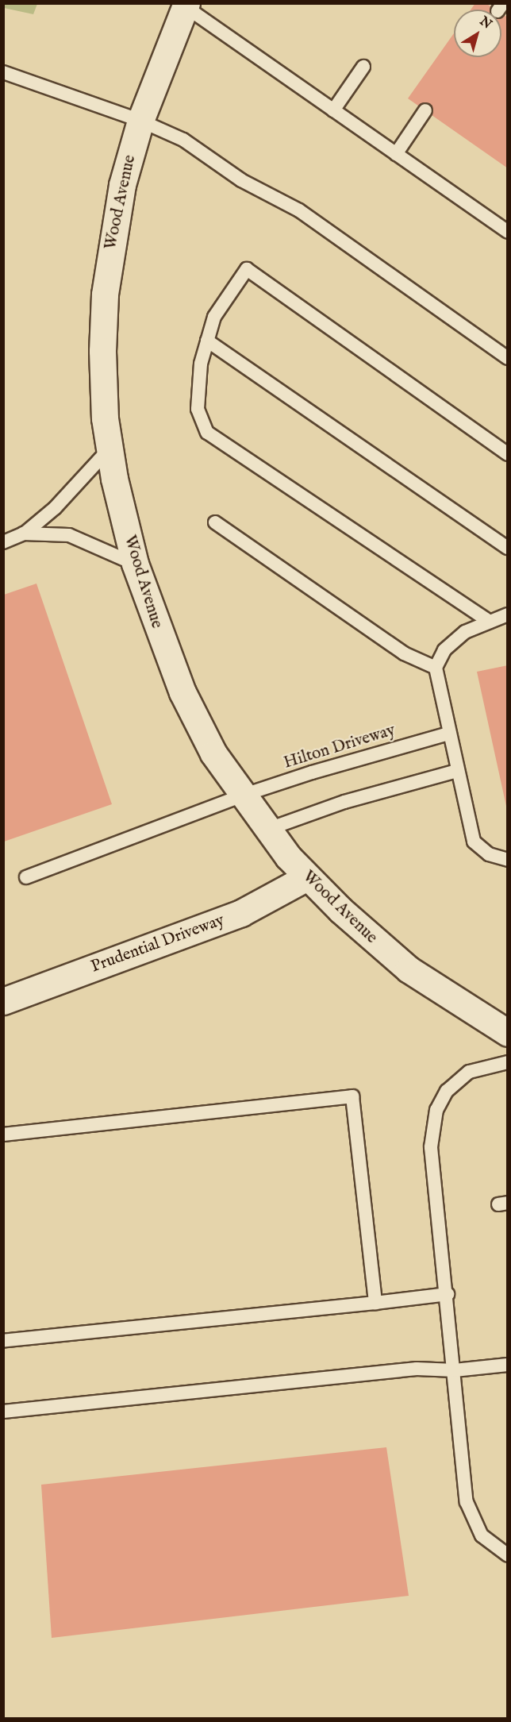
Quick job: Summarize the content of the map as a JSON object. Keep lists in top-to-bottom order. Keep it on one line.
{"streets":{"street":["Wood Avenue","Prudential Driveway"],"lane":["Hilton Driveway"]},"crossings":[["Wood Avenue","Hilton Driveway"],["Wood Avenue","Prudential Driveway"]],"north":"top right"}
